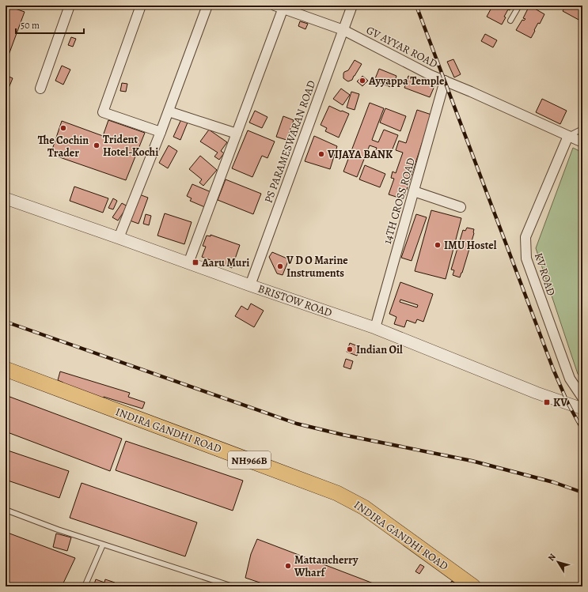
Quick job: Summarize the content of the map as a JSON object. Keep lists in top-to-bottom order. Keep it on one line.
{"streets":{"highway":["INDIRA GANDHI ROAD","NH966B"],"street":["GV AYYAR ROAD","PS PARAMESWARAN ROAD","14TH CROSS ROAD","KV ROAD","BRISTOW ROAD"]},"crossings":[["GV AYYAR ROAD","PS PARAMESWARAN ROAD"],["GV AYYAR ROAD","14TH CROSS ROAD"],["GV AYYAR ROAD","KV ROAD"],["PS PARAMESWARAN ROAD","BRISTOW ROAD"],["14TH CROSS ROAD","BRISTOW ROAD"]],"places":{"other":["Ayyappa Temple","The Cochin Trader","Trident Hotel-Kochi","VIJAYA BANK","IMU Hostel","V D O Marine Instruments","Indian Oil","Mattancherry Wharf"],"transit":["Aaru Muri","KV"]},"scale_bar":"50 m","north":"top left"}
